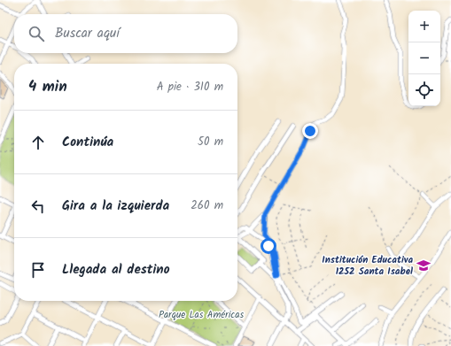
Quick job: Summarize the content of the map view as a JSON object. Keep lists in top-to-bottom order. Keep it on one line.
{"parks":["Parque Las Américas"],"places":{"school or university":["Institución Educativa 1252 Santa Isabel"]},"page":{"map_buttons":["+","−"],"search":"Buscar aquí","heading":["4 min","A pie · 310 m"],"list":[["Continúa","50 m"],["Gira a la izquierda","260 m"],"Llegada al destino"]}}
